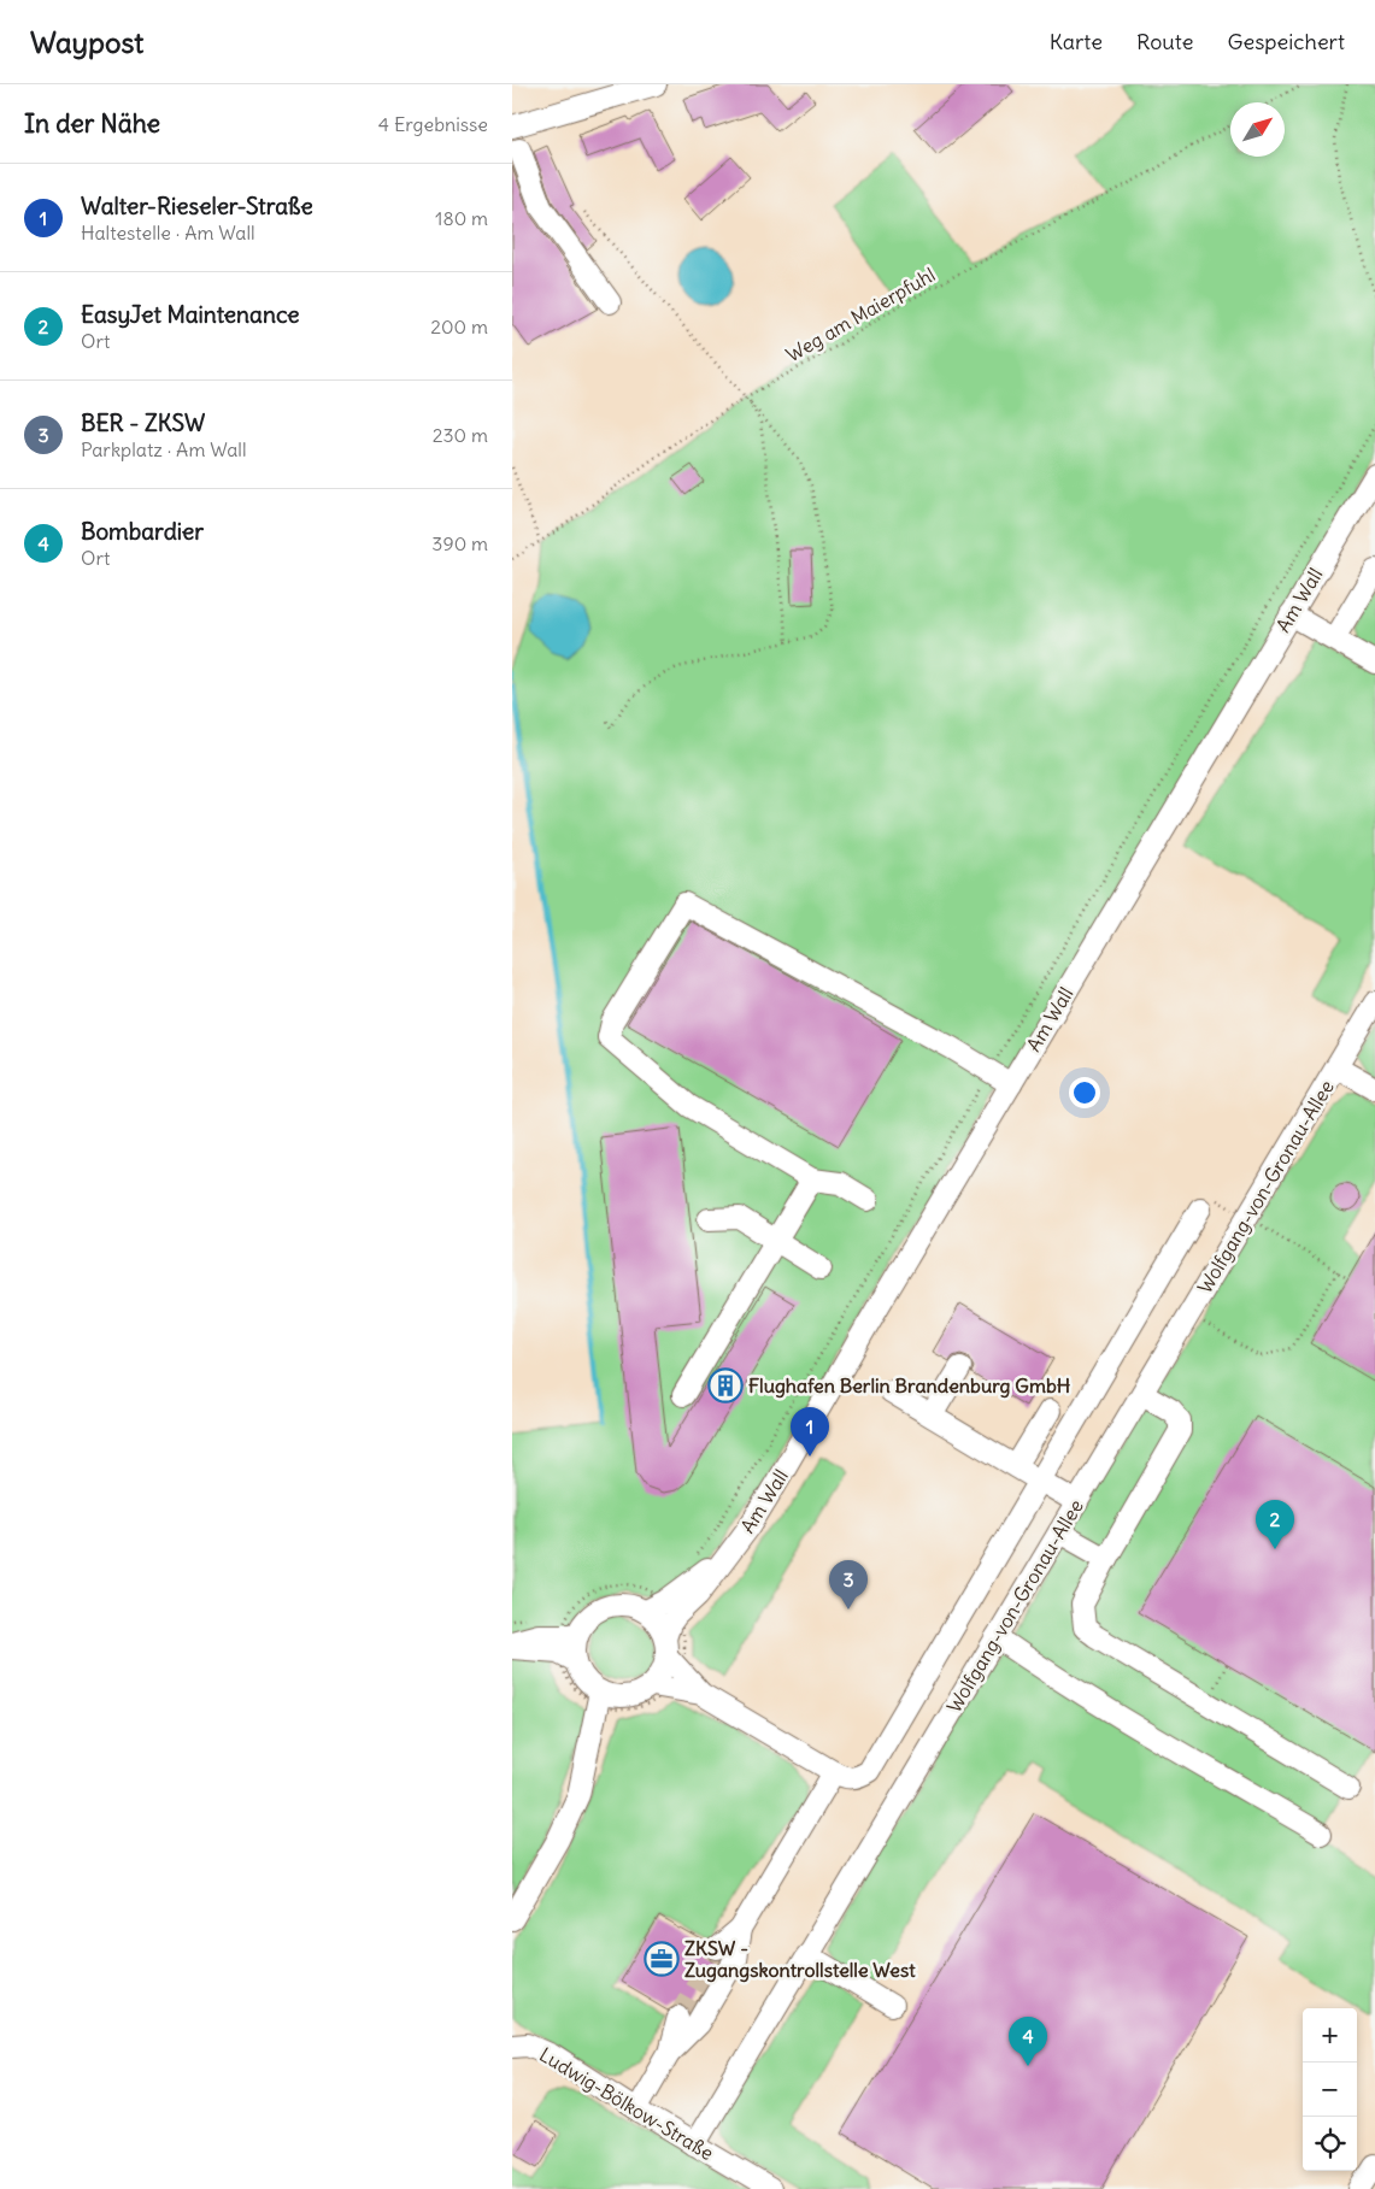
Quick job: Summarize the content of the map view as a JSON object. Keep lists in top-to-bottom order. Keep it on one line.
{"streets":{"street":["Am Wall","Wolfgang-von-Gronau-Allee","Ludwig-Bölkow-Straße"],"path":["Weg am Maierpfuhl"]},"crossings":[["Wolfgang-von-Gronau-Allee","Ludwig-Bölkow-Straße"]],"places":{"building":["Flughafen Berlin Brandenburg GmbH"],"office":["ZKSW - Zugangskontrollstelle West"]},"north":"top right","page":{"header":"Waypost","nav":["Karte","Route","Gespeichert"],"heading":["In der Nähe","4 Ergebnisse"],"list":[{"mark":"1","name":"Walter-Rieseler-Straße","note":"Haltestelle · Am Wall","value":"180 m"},{"mark":"2","name":"EasyJet Maintenance","note":"Ort","value":"200 m"},{"mark":"3","name":"BER - ZKSW","note":"Parkplatz · Am Wall","value":"230 m"},{"mark":"4","name":"Bombardier","note":"Ort","value":"390 m"}],"pins":["1","2","3","4"],"map_buttons":["+","−"]}}
